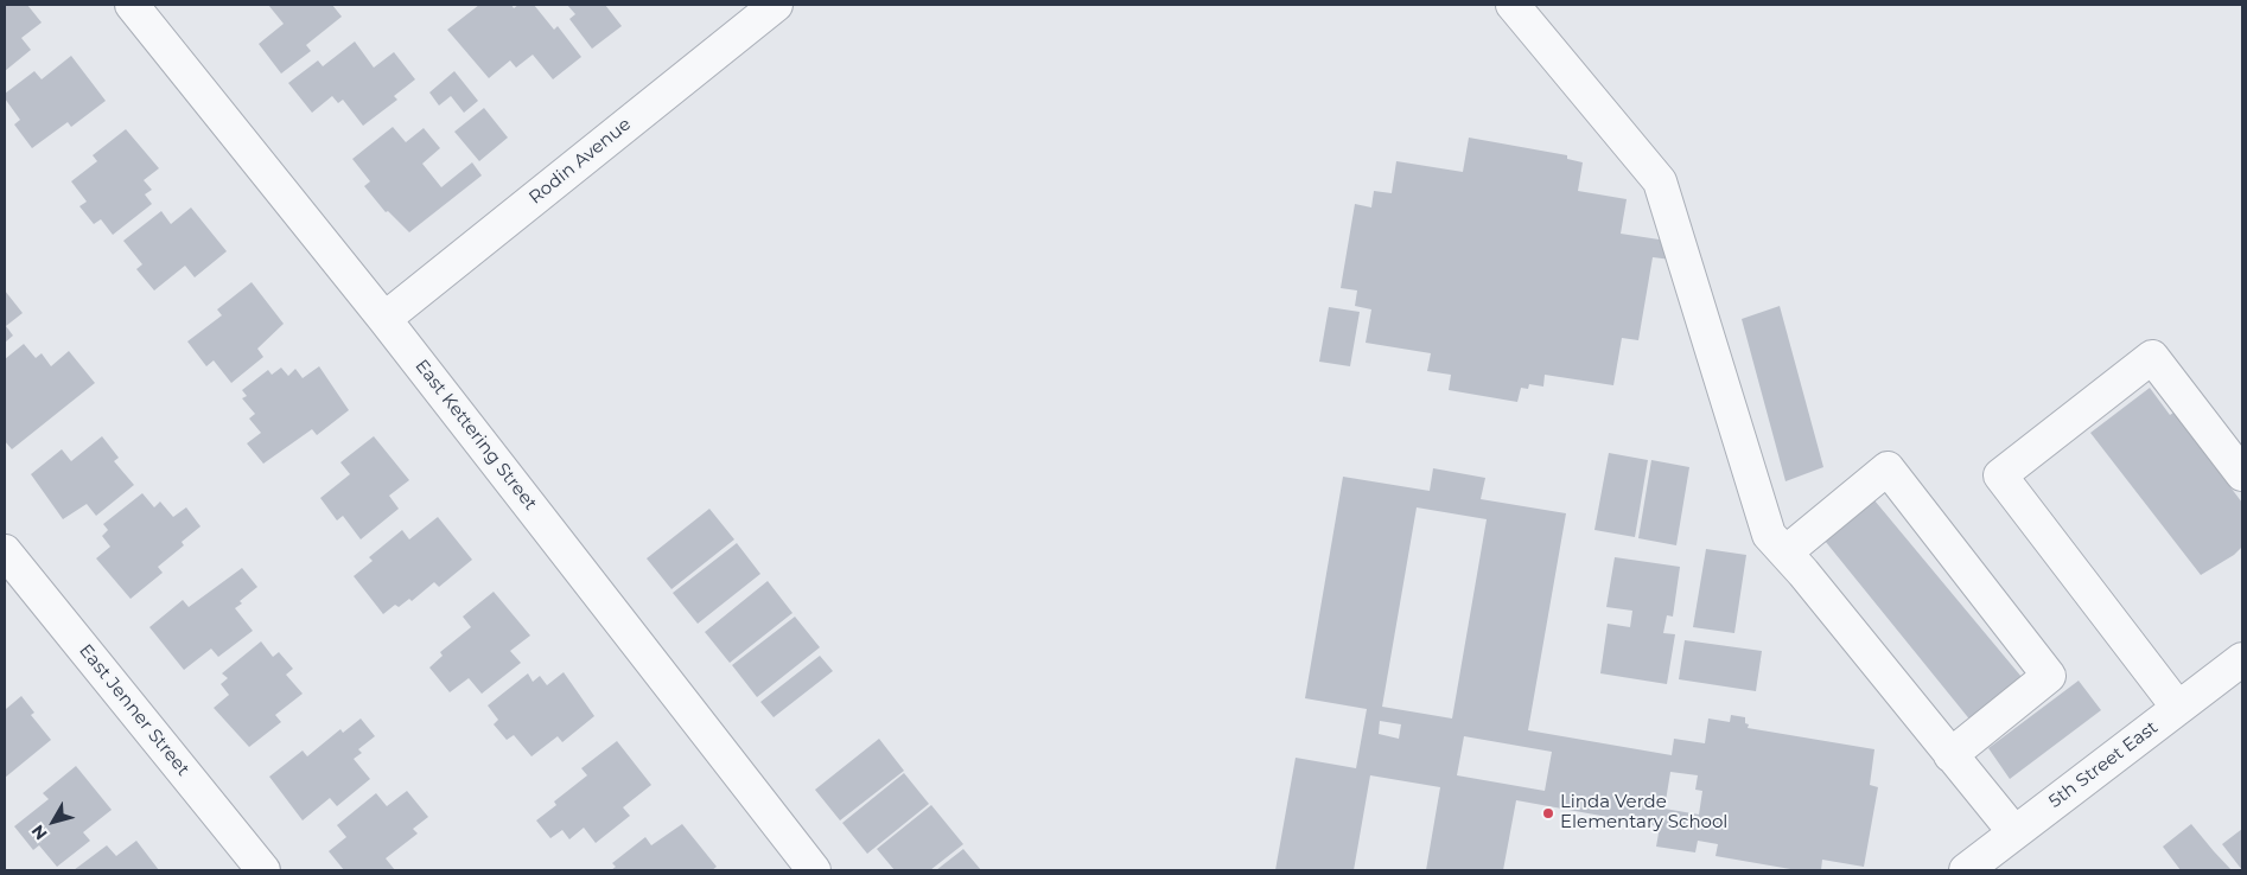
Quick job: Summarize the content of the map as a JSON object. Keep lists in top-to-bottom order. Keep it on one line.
{"streets":{"street":["Rodin Avenue","East Kettering Street","East Jenner Street","5th Street East"]},"crossings":[["Rodin Avenue","East Kettering Street"]],"places":["Linda Verde Elementary School"],"north":"bottom left"}
